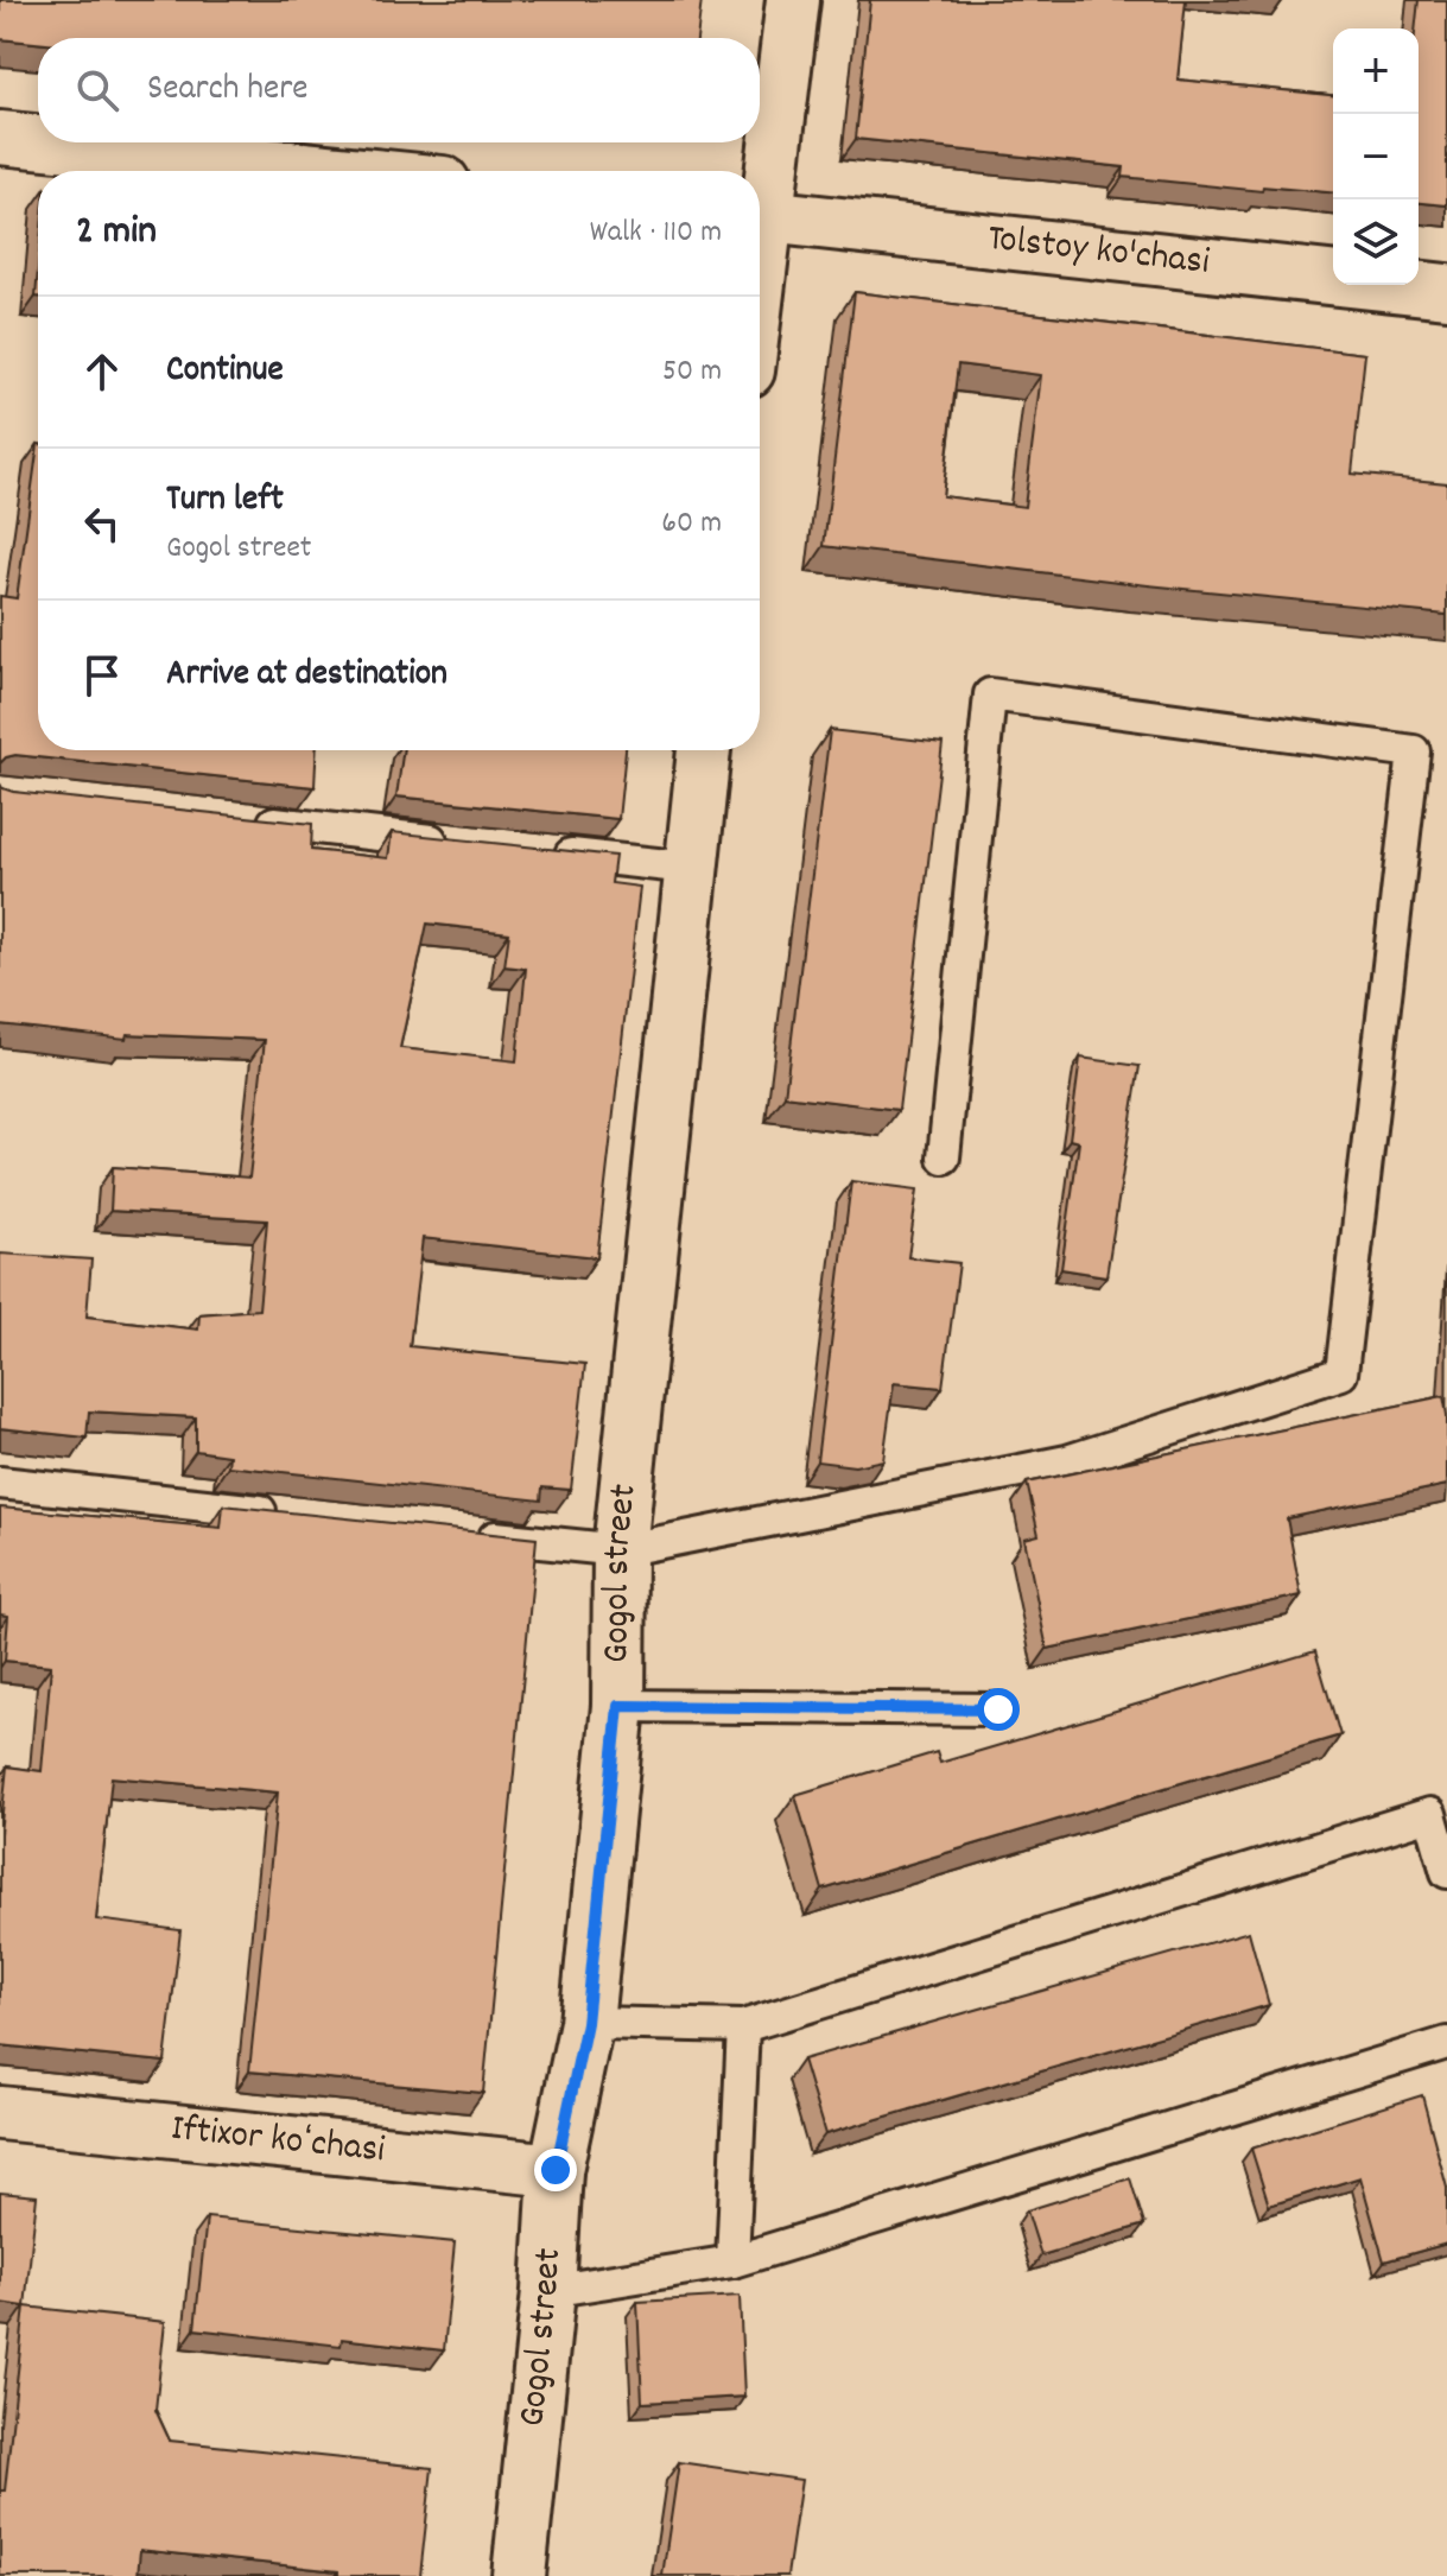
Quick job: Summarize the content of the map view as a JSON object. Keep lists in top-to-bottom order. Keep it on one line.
{"streets":{"main road":["Tolstoy ko'chasi","Gogol street","Iftixor koʻchasi"]},"crossings":[["Gogol street","Iftixor koʻchasi"]],"page":{"map_buttons":["+","−"],"search":"Search here","heading":["2 min","Walk · 110 m"],"list":[["Continue","50 m"],["Turn left","Gogol street","60 m"],"Arrive at destination"]}}
